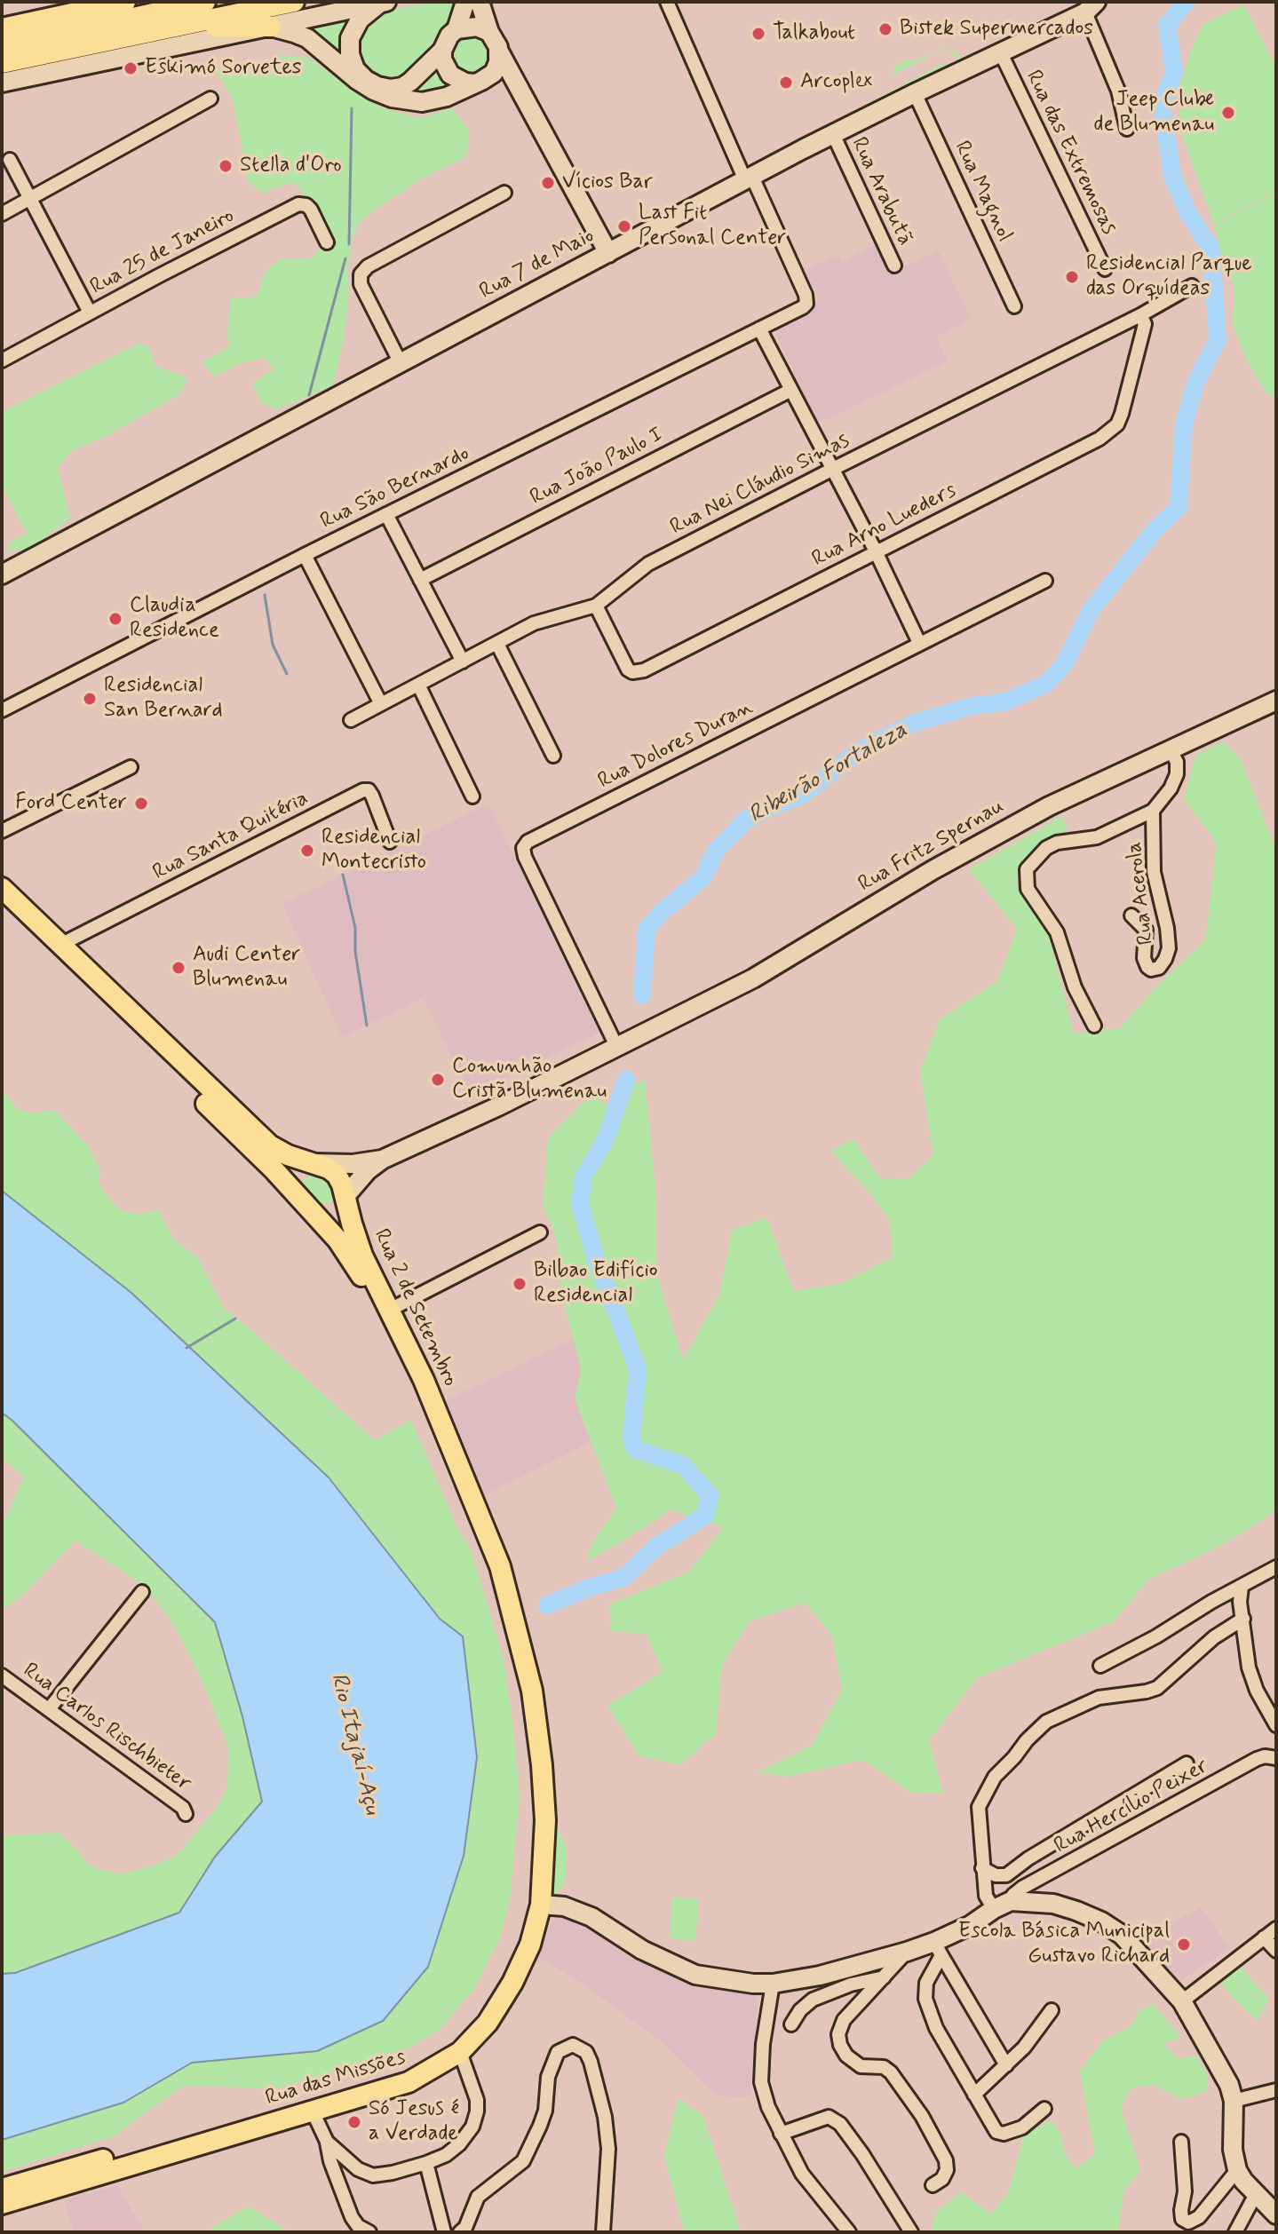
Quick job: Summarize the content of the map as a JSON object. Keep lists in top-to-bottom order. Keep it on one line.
{"streets":{"main road":["Rua 2 de Setembro","Rua das Missões"],"street":["Rua das Extremosas","Rua Arabutã","Rua Magnol","Rua 25 de Janeiro","Rua 7 de Maio","Rua João Paulo I","Rua Nei Cláudio Simas","Rua São Bernardo","Rua Arno Lueders","Rua Dolores Duran","Rua Santa Quitéria","Rua Fritz Spernau","Rua Acerola","Rua Carlos Rischbieter","Rua Hercílio Peixer"]},"crossings":[["Rua das Extremosas","Rua 7 de Maio"],["Rua Arabutã","Rua 7 de Maio"],["Rua Magnol","Rua 7 de Maio"],["Rua 7 de Maio","Rua São Bernardo"],["Rua Nei Cláudio Simas","Rua Arno Lueders"],["Rua Dolores Duran","Rua Fritz Spernau"],["Rua Santa Quitéria","Rua 2 de Setembro"],["Rua Fritz Spernau","Rua Acerola"],["Rua 2 de Setembro","Rua das Missões"]],"water":["Ribeirão Fortaleza","Rio Itajaí-Açu"],"places":["Bistek Supermercados","Talkabout","Eskimó Sorvetes","Arcoplex","Jeep Clube de Blumenau","Stella d'Oro","Vícios Bar","Last Fit Personal Center","Residencial Parque das Orquídeas","Claudia Residence","Residencial San Bernard","Ford Center","Residencial Montecristo","Audi Center Blumenau","Comunhão Cristã Blumenau","Bilbao Edifício Residencial","Escola Básica Municipal Gustavo Richard","Só Jesus é a Verdade"]}
